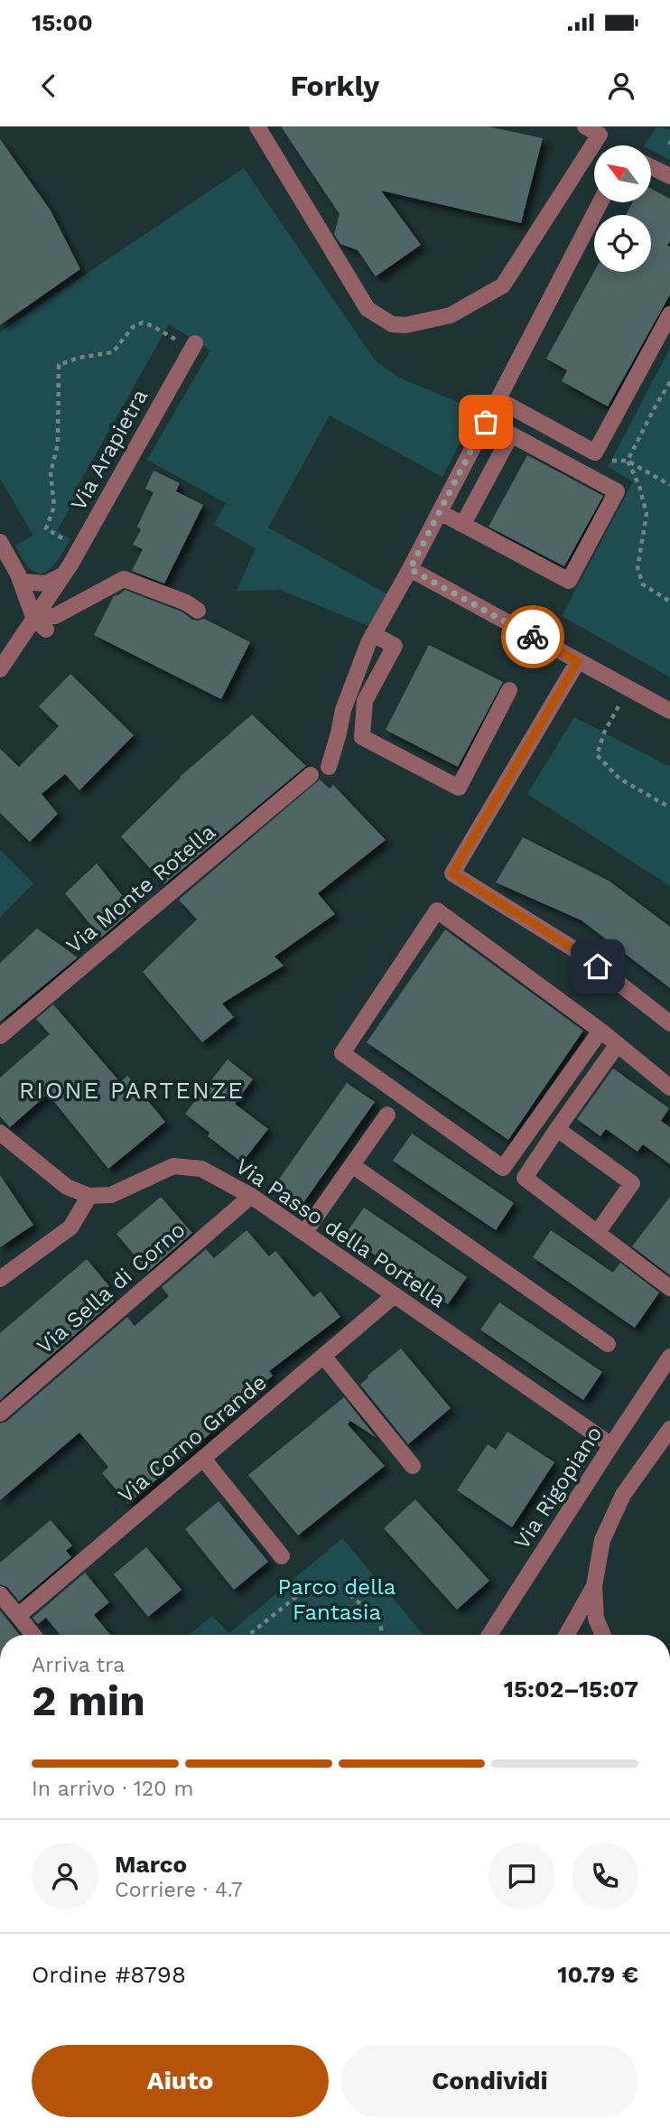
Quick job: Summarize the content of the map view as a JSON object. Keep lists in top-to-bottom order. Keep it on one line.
{"streets":{"street":["Via Arapietra","Via Monte Rotella","Via Passo della Portella","Via Sella di Corno","Via Corno Grande","Via Rigopiano"]},"crossings":[["Via Passo della Portella","Via Sella di Corno"],["Via Passo della Portella","Via Corno Grande"],["Via Passo della Portella","Via Rigopiano"]],"districts":["RIONE PARTENZE"],"parks":["Parco della Fantasia"],"north":"top left","page":{"status":"15:00","header":"Forkly","heading":["2 min","Arriva tra","15:02–15:07"],"panel":["Marco","Corriere · 4.7","Ordine #8798","10.79 €"],"bar":"In arrivo · 120 m","buttons":["Aiuto","Condividi"]}}
